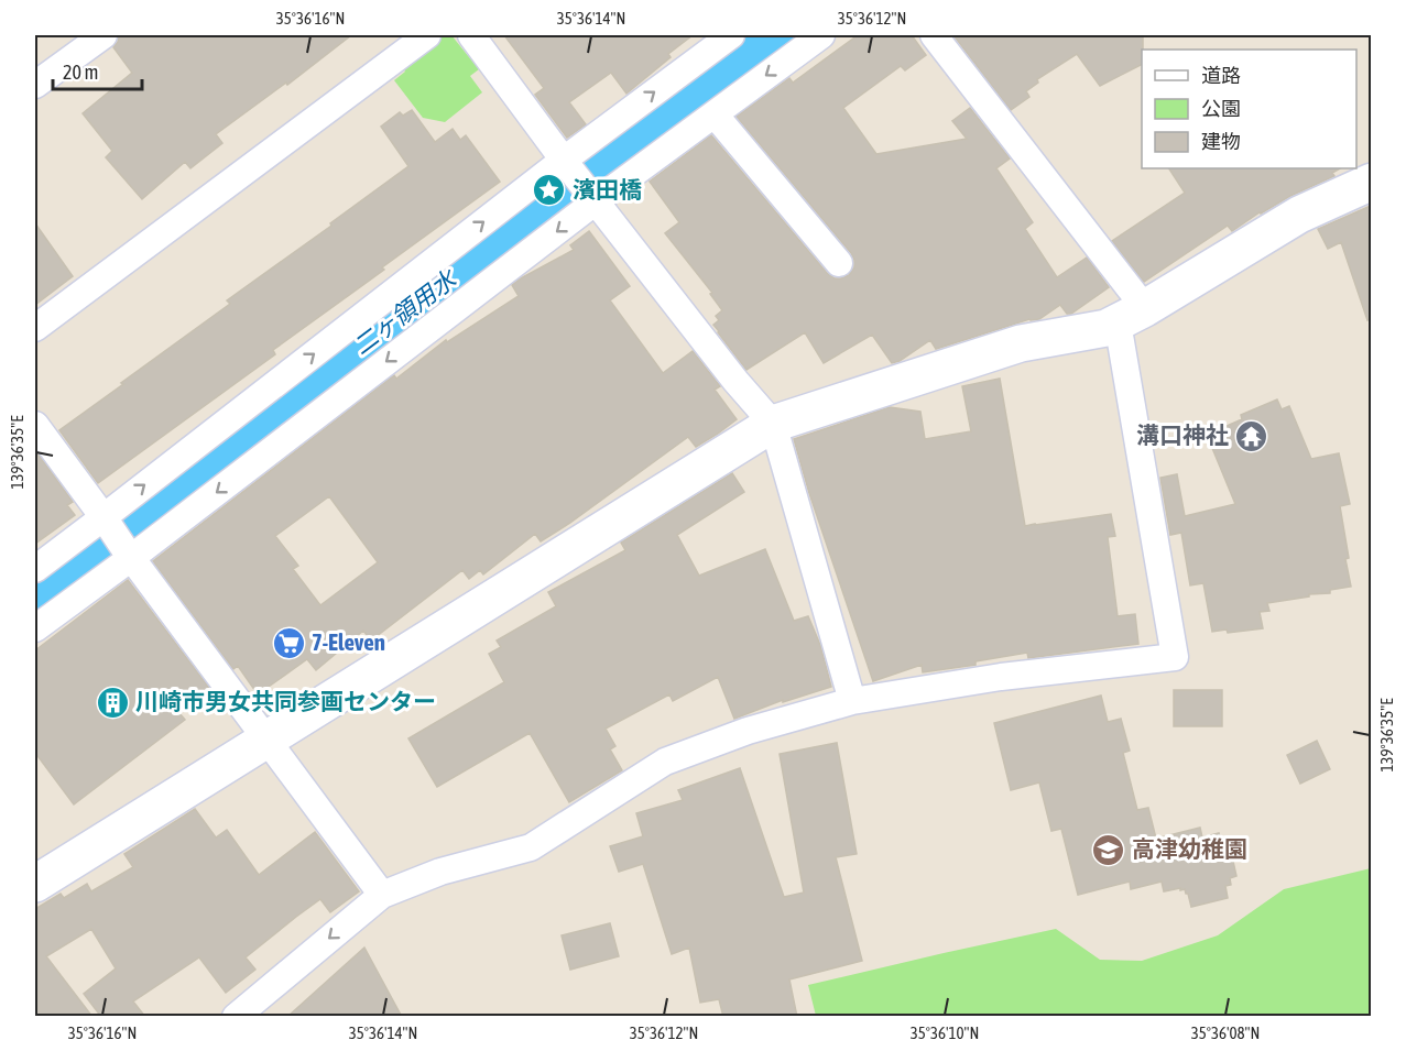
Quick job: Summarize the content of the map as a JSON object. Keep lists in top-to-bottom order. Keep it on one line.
{"water":["二ヶ領用水"],"places":{"place":["濱田橋"],"temple":["溝口神社"],"supermarket":["7-Eleven"],"building":["川崎市男女共同参画センター"],"school or university":["高津幼稚園"]},"legend":["道路","公園","建物"],"scale_bar":"20 m","coordinates":["35°36'16\"N","35°36'14\"N","35°36'12\"N","139°36'35\"E","35°36'10\"N","35°36'08\"N"]}
